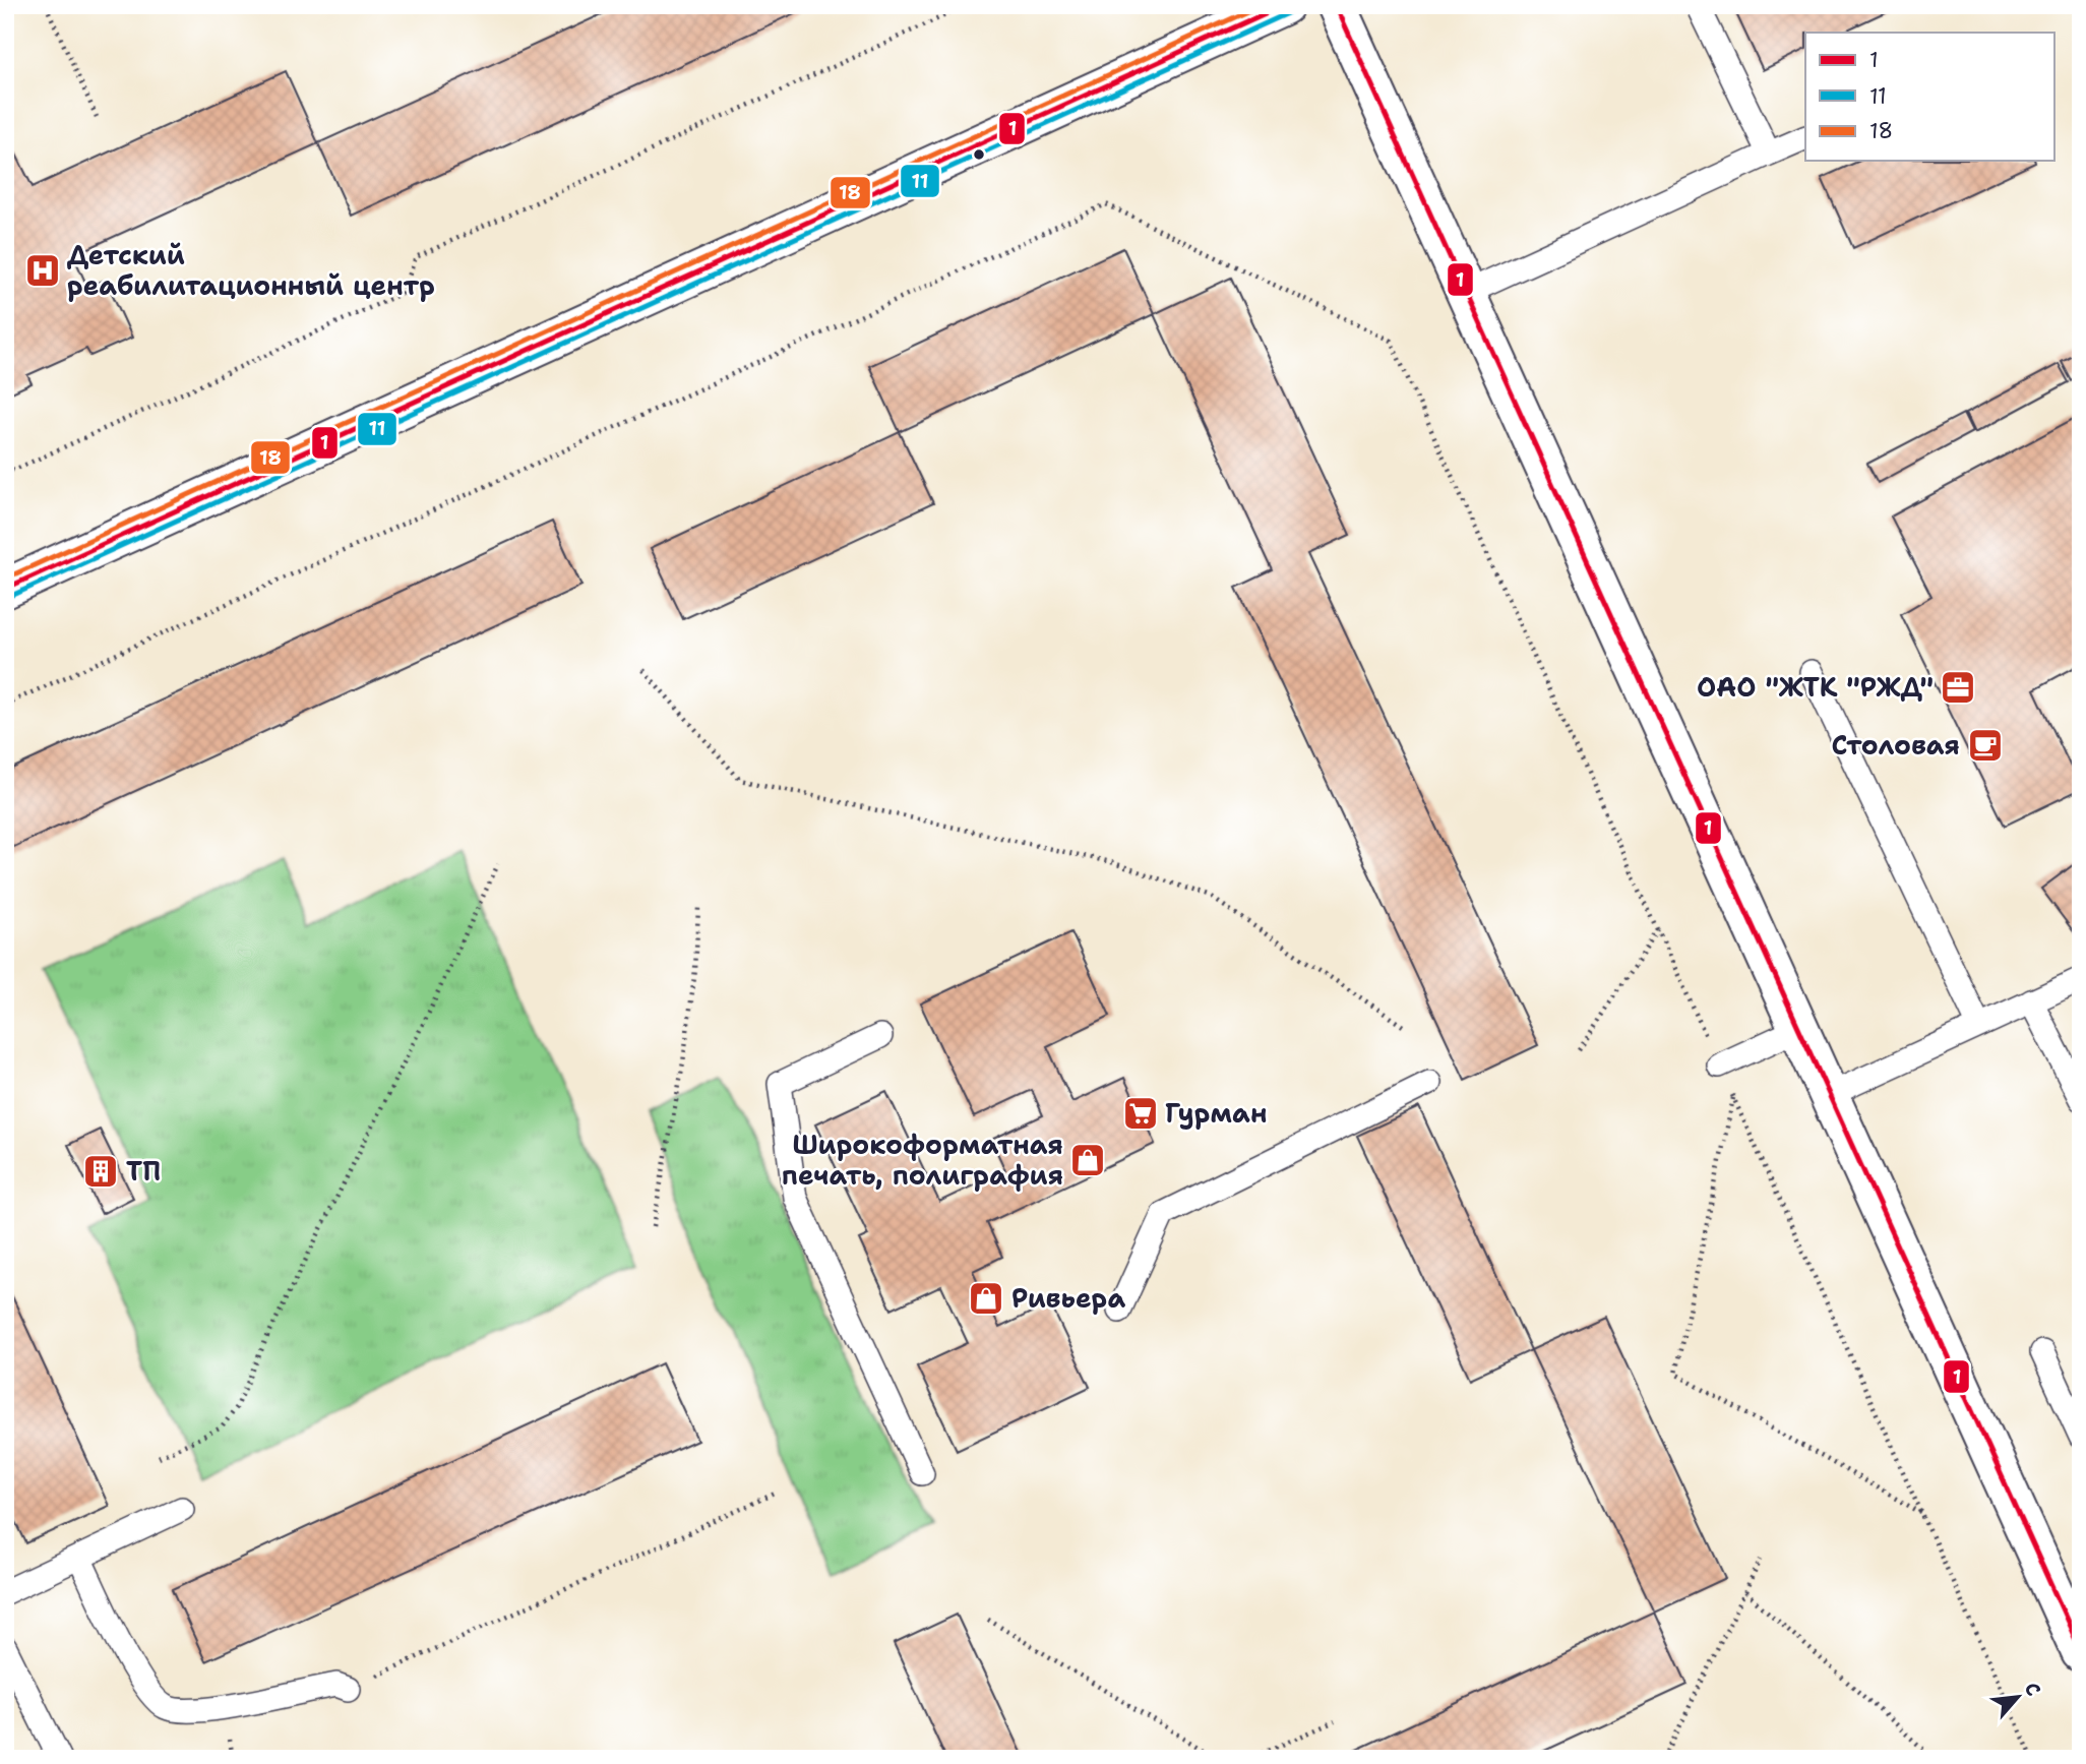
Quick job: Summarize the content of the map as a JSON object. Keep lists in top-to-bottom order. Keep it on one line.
{"places":{"hospital":["Детский реабилитационный центр"],"office":["ОАО \"ЖТК \"РЖД\""],"cafe":["Столовая"],"supermarket":["Гурман"],"shop":["Широкоформатная печать, полиграфия","Ривьера"],"building":["ТП"]},"lines":["transit line 1","transit line 18","transit line 11"],"legend":["1","11","18"],"north":"top right"}
